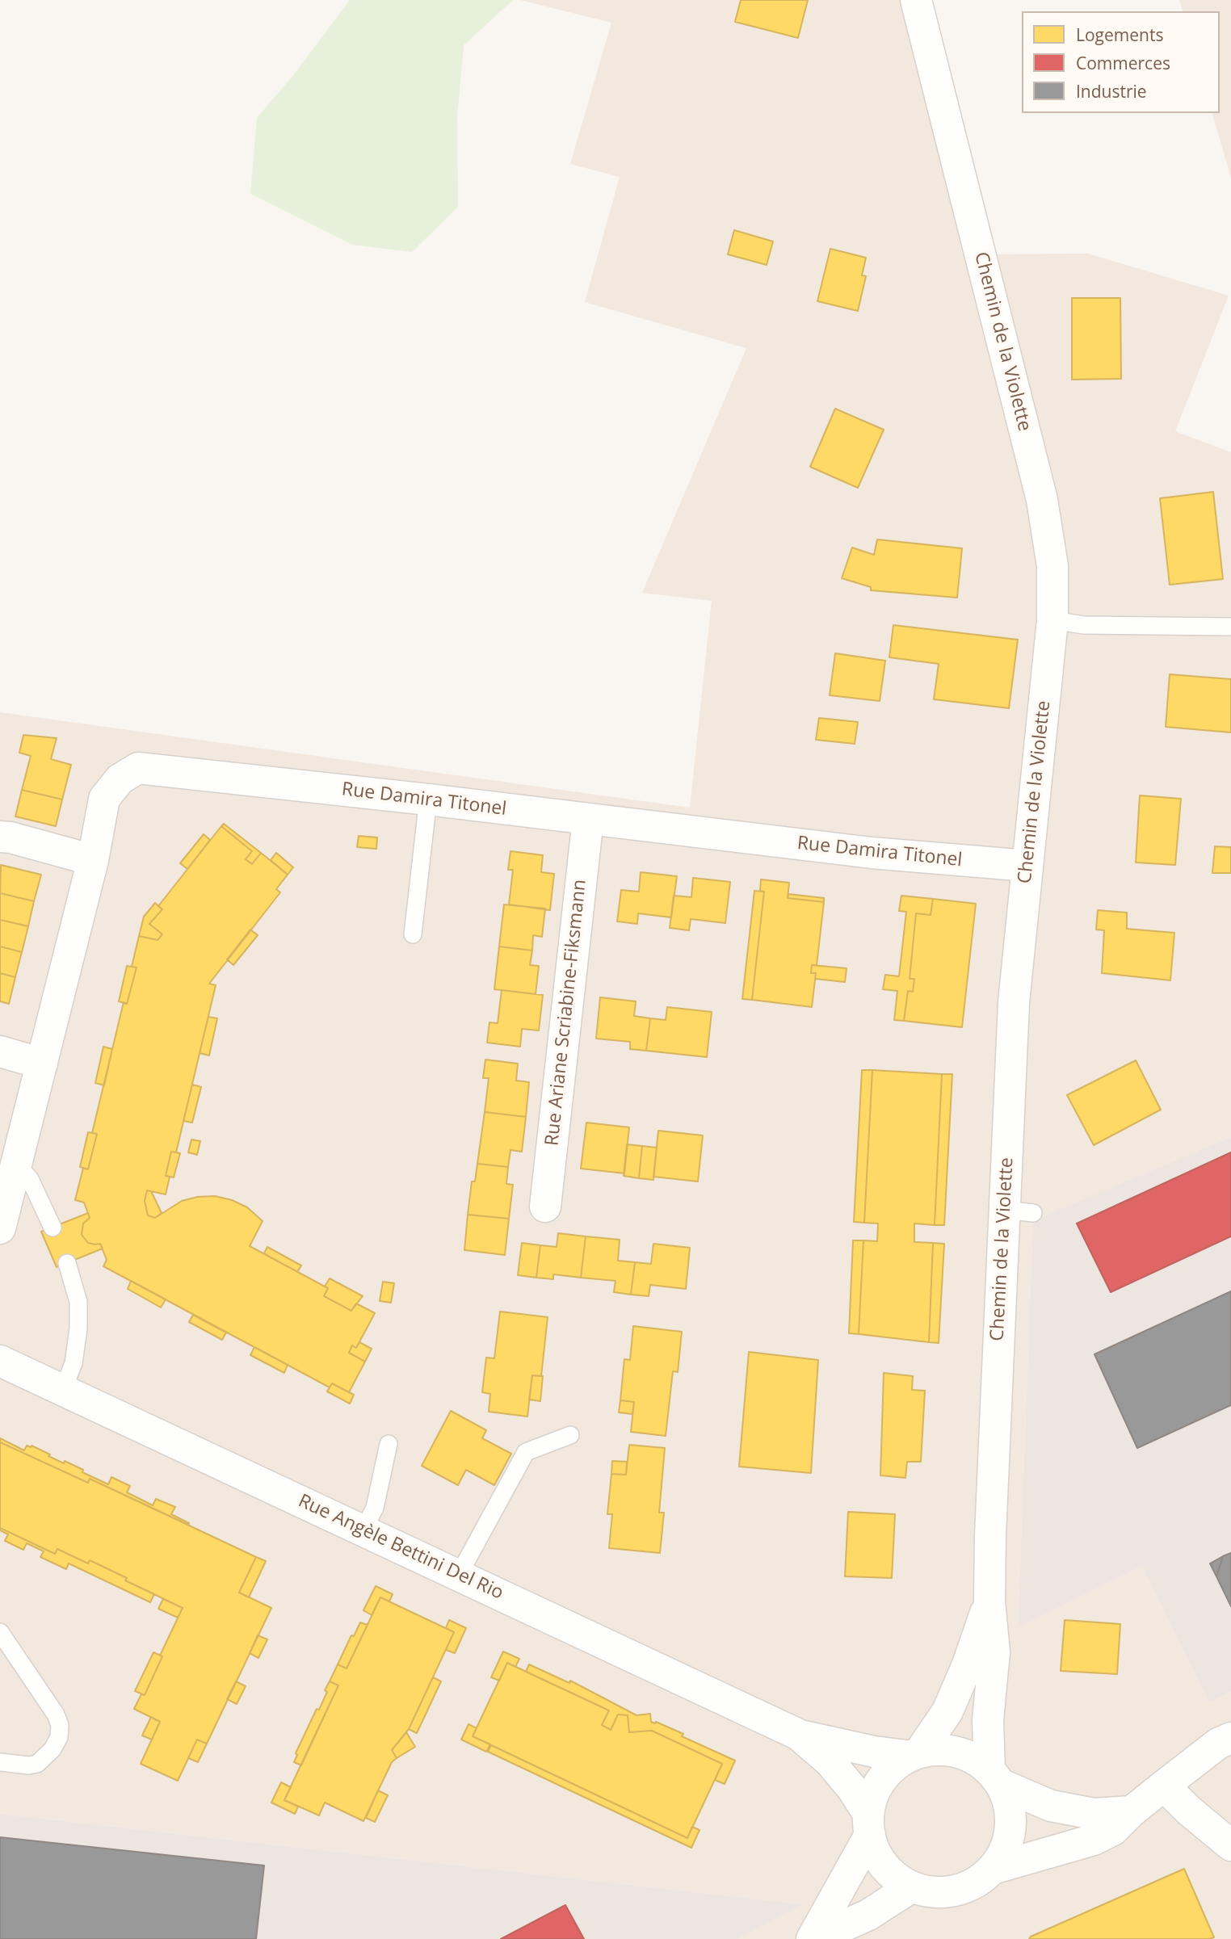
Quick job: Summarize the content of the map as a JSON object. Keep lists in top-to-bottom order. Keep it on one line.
{"streets":{"street":["Chemin de la Violette","Rue Damira Titonel","Rue Ariane Scriabine-Fiksmann","Rue Angèle Bettini Del Rio"]},"crossings":[["Chemin de la Violette","Rue Damira Titonel"],["Chemin de la Violette","Rue Angèle Bettini Del Rio"],["Rue Damira Titonel","Rue Ariane Scriabine-Fiksmann"]],"legend":["Logements","Commerces","Industrie"]}
